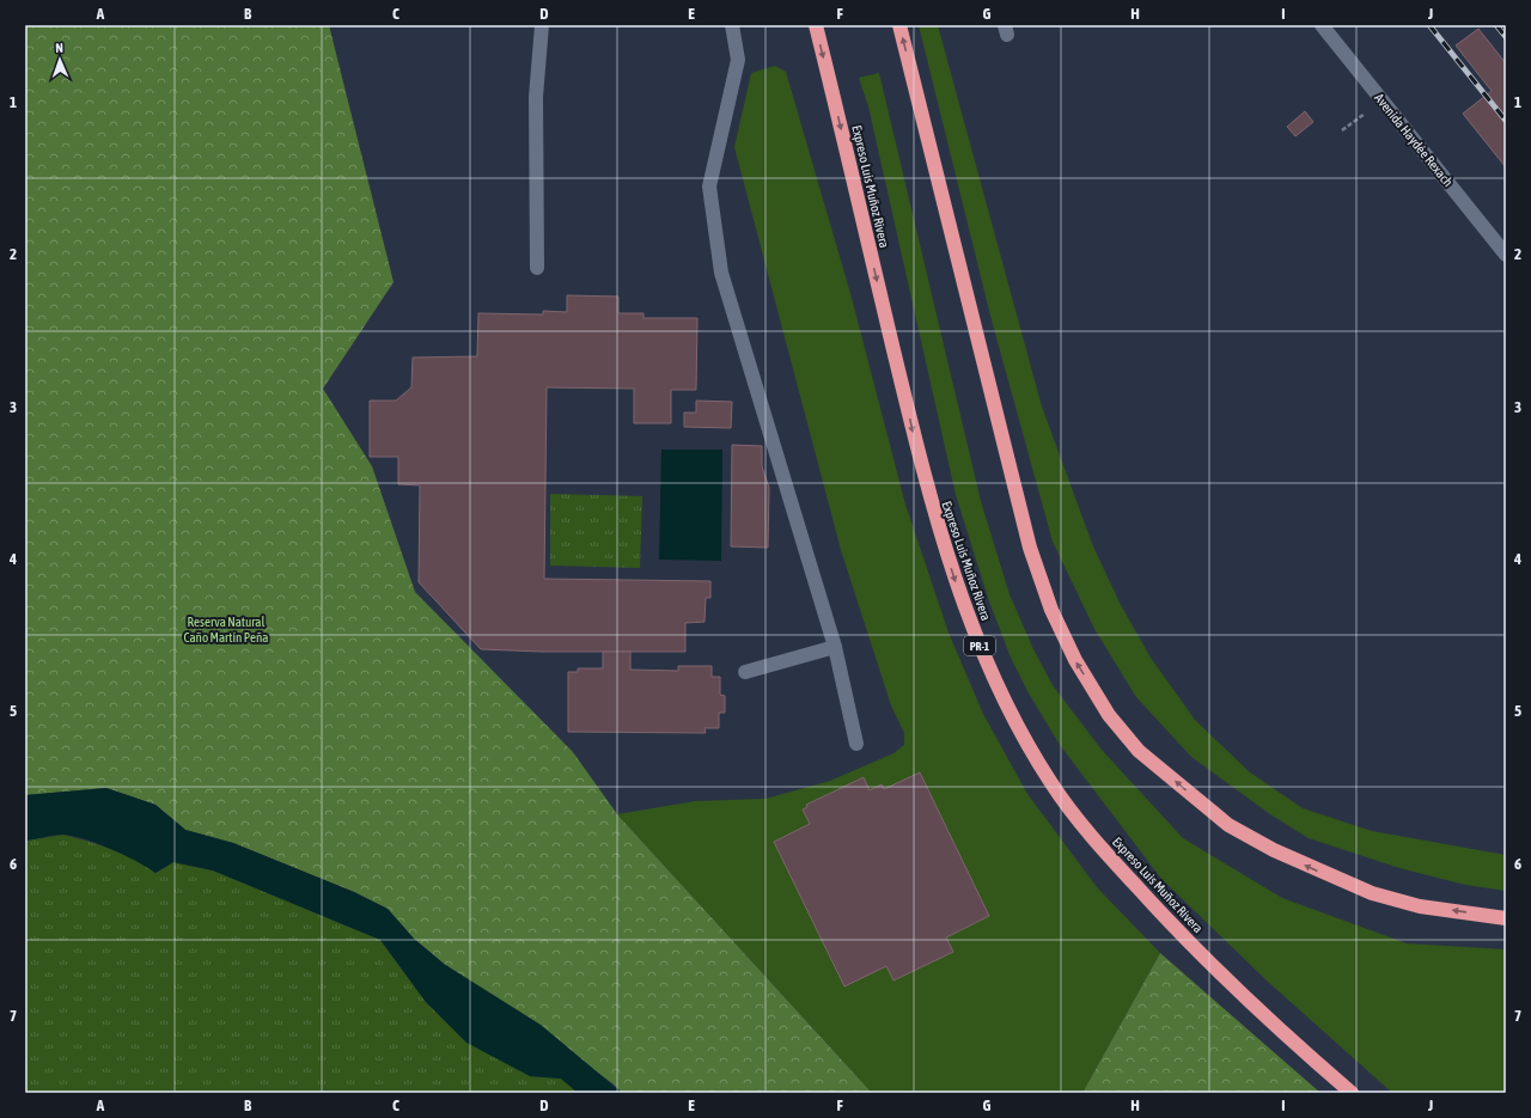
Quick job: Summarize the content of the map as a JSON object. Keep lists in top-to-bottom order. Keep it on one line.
{"streets":{"highway":["Expreso Luis Muñoz Rivera","PR-1"],"street":["Avenida Haydée Rexach"]},"parks":["Reserva Natural Caño Martín Peña"],"north":"top","grid":{"columns":["A","B","C","D","E","F","G","H","I","J"],"rows":["1","2","3","4","5","6","7"]}}
